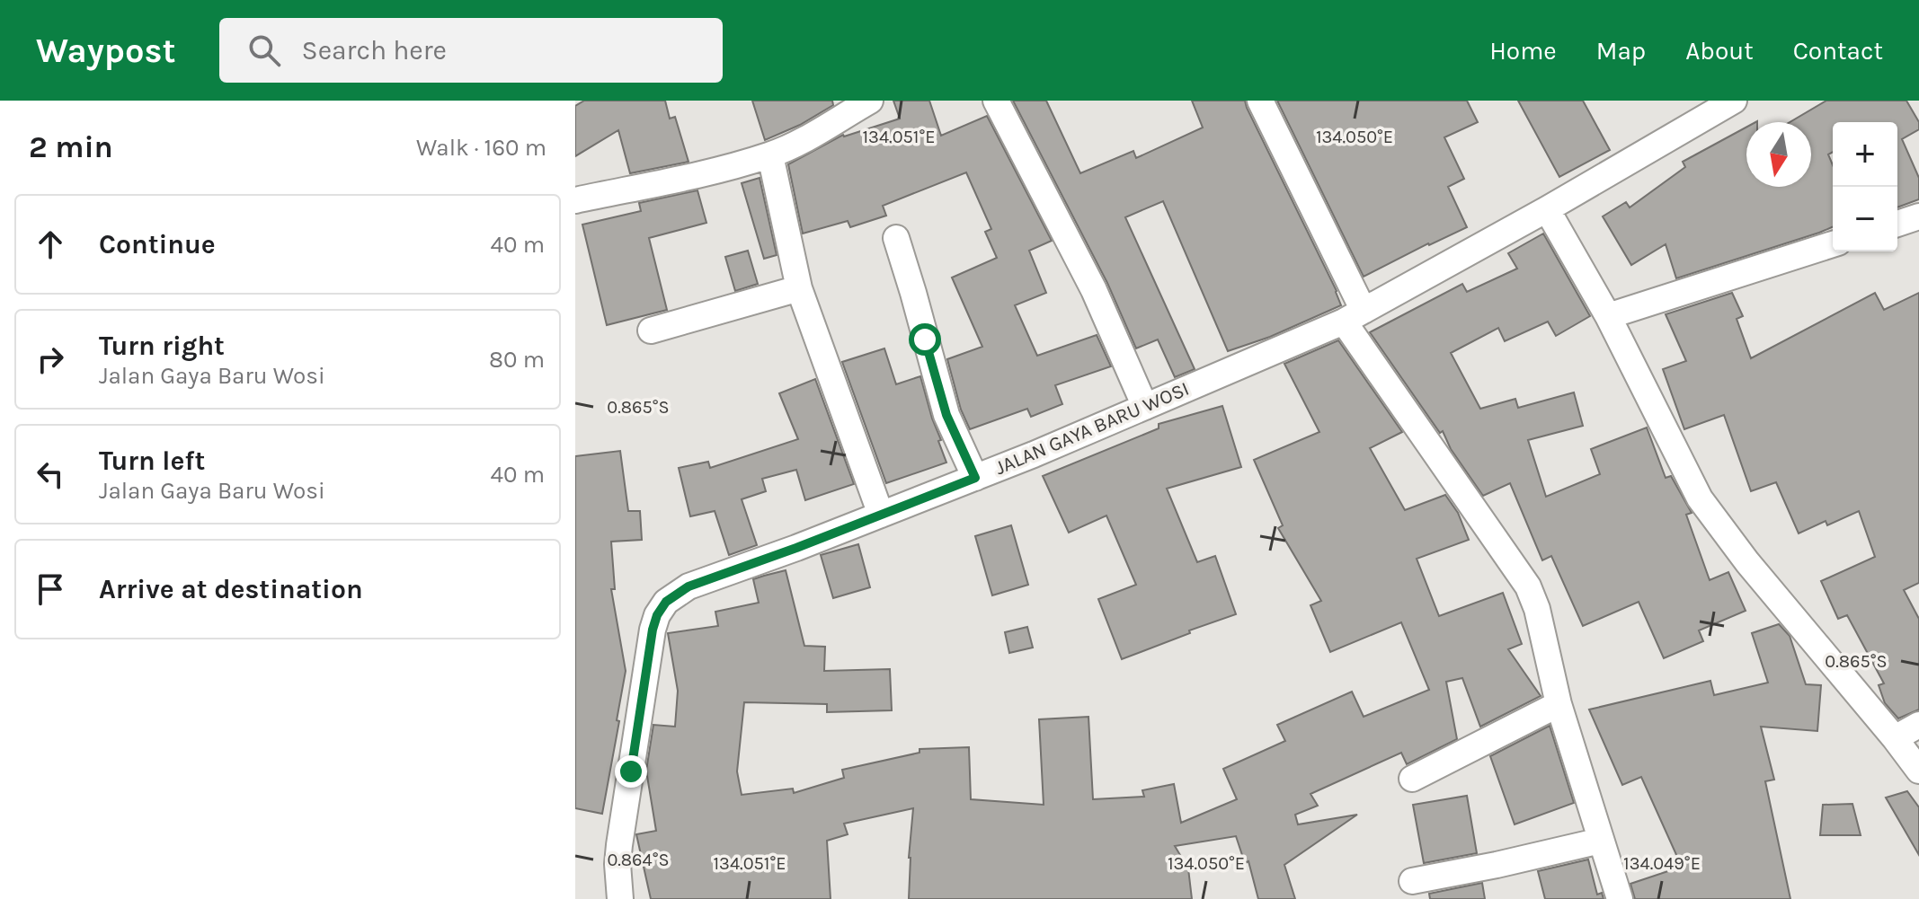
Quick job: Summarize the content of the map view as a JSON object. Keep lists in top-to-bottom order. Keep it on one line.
{"streets":{"street":["JALAN GAYA BARU WOSI"]},"north":"bottom","page":{"header":"Waypost","search":"Search here","nav":["Home","Map","About","Contact"],"heading":["2 min","Walk · 160 m"],"map_buttons":["+","−"],"list":[["Continue","40 m"],["Turn right","Jalan Gaya Baru Wosi","80 m"],["Turn left","Jalan Gaya Baru Wosi","40 m"],"Arrive at destination"]},"coordinates":["134.051°E","134.050°E","0.865°S","0.864°S","134.049°E"]}
